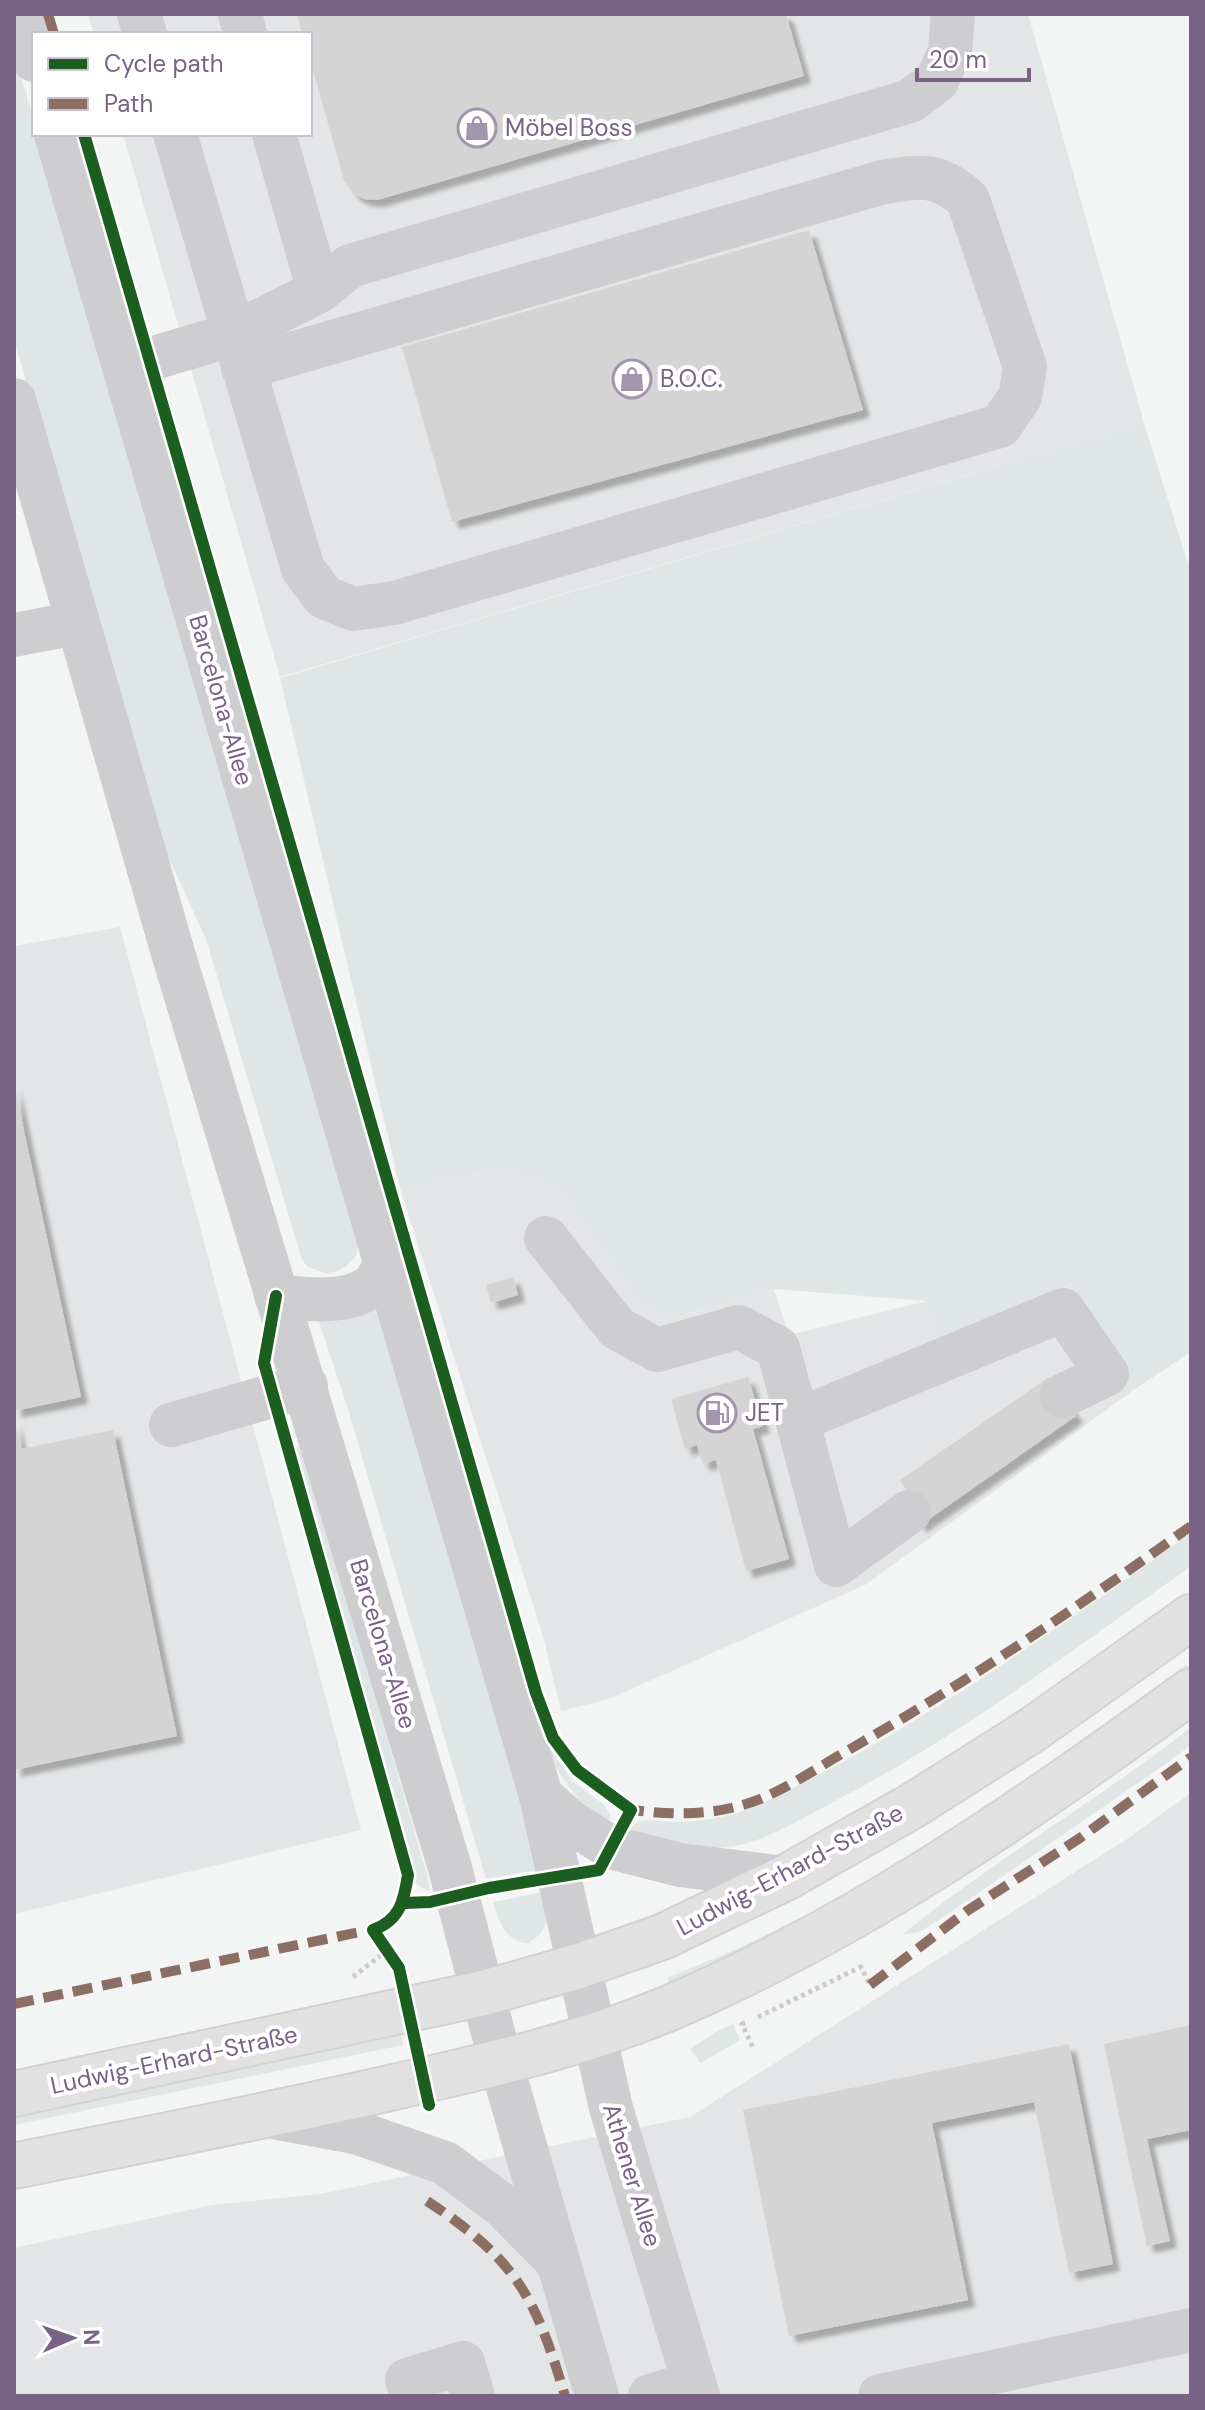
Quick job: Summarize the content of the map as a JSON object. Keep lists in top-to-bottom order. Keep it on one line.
{"streets":{"main road":["Ludwig-Erhard-Straße"],"street":["Barcelona-Allee","Athener Allee"]},"crossings":[["Barcelona-Allee","Ludwig-Erhard-Straße"],["Barcelona-Allee","Athener Allee"],["Ludwig-Erhard-Straße","Athener Allee"]],"places":{"shop":["Möbel Boss","B.O.C."],"fuel station":["JET"]},"legend":["Cycle path","Path"],"scale_bar":"20 m","north":"right"}
